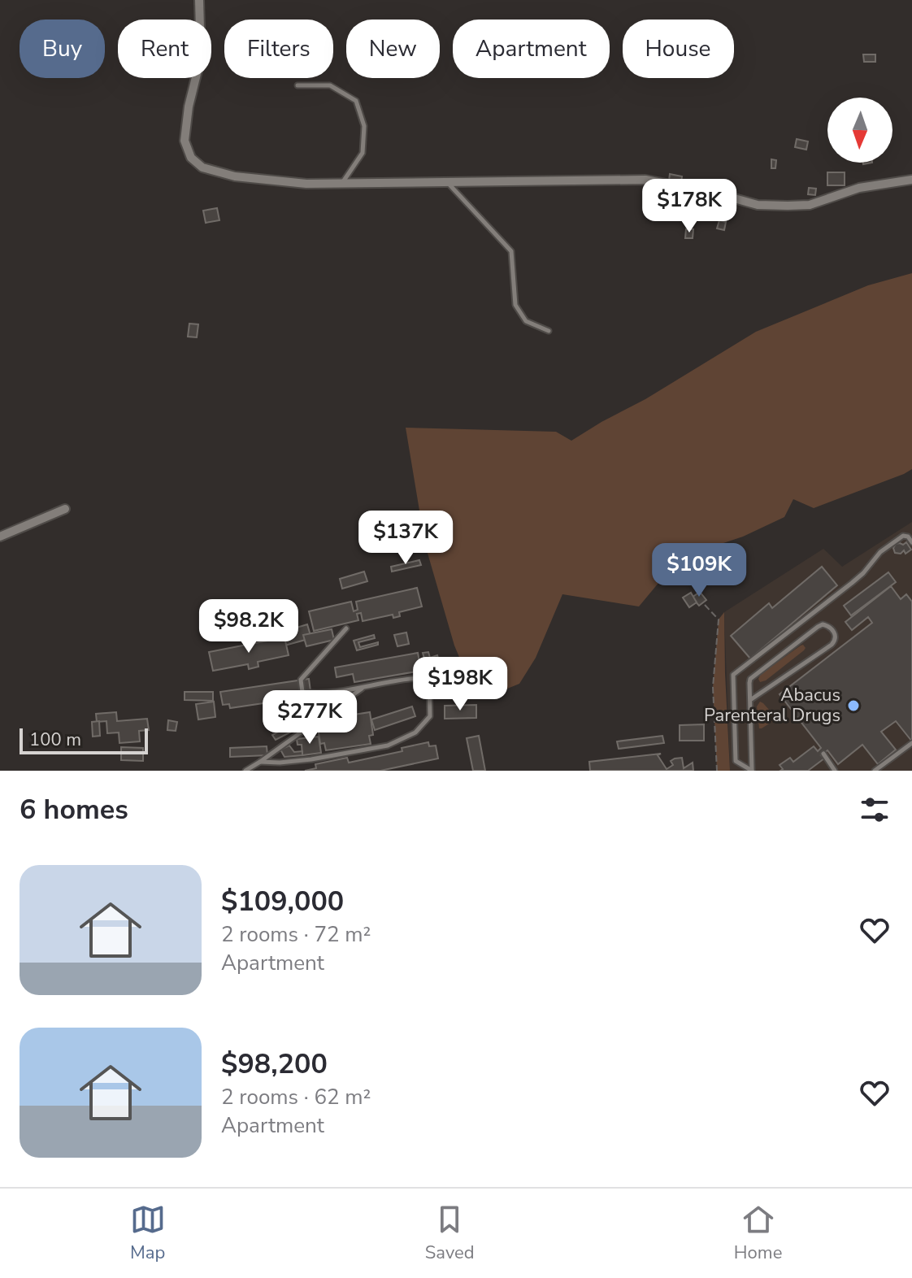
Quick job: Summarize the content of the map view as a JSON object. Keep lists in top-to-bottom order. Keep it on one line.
{"places":["Abacus Parenteral Drugs"],"scale_bar":"100 m","north":"bottom","page":{"chip":["Buy","Rent","Filters","New","Apartment","House"],"price":["$178K","$137K","$109K","$98.2K","$198K","$277K"],"scale":"100 m","heading":"6 homes","list":[{"name":"$109,000","note":"2 rooms · 72 m² · Apartment"},{"name":"$98,200","note":"2 rooms · 62 m² · Apartment"}],"tabs":["Map","Saved","Home"]}}
